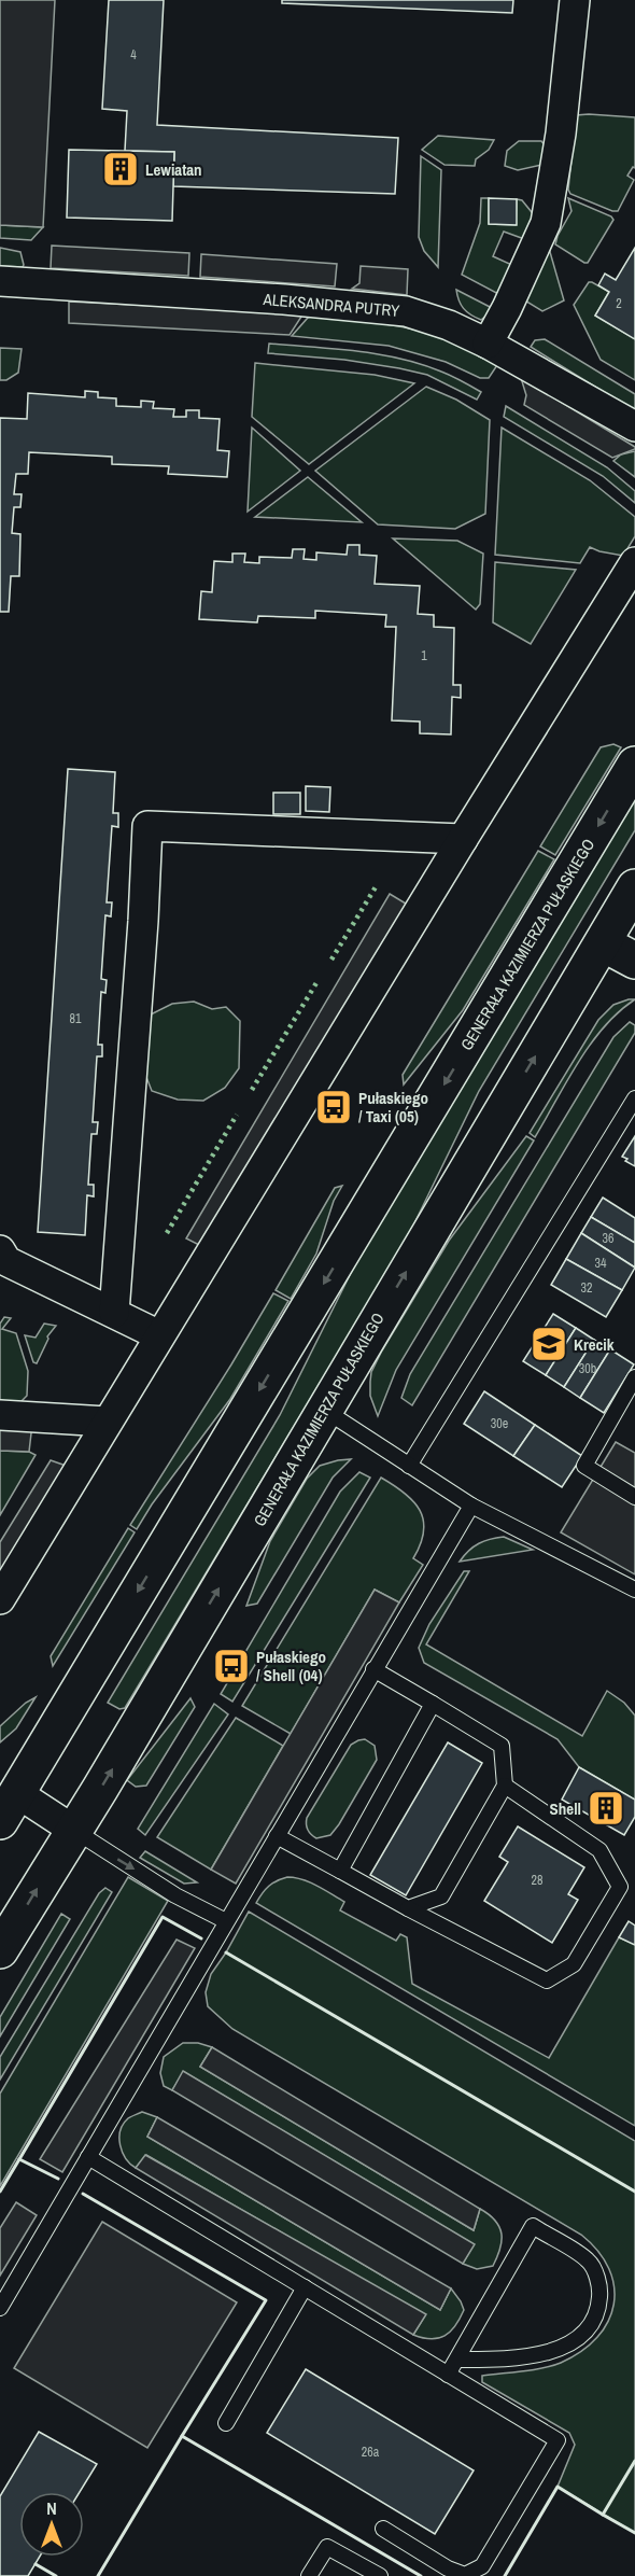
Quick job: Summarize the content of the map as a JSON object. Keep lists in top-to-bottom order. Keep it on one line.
{"streets":{"main road":["GENERAŁA KAZIMIERZA PUŁASKIEGO"],"street":["ALEKSANDRA PUTRY"]},"places":{"building":["Lewiatan","Shell"],"bus stop":["Pułaskiego / Taxi (05)","Pułaskiego / Shell (04)"],"school or university":["Krecik"]},"house_numbers":["4","2","1","81","36","34","32","30b","30e","28","26a"],"north":"top"}
